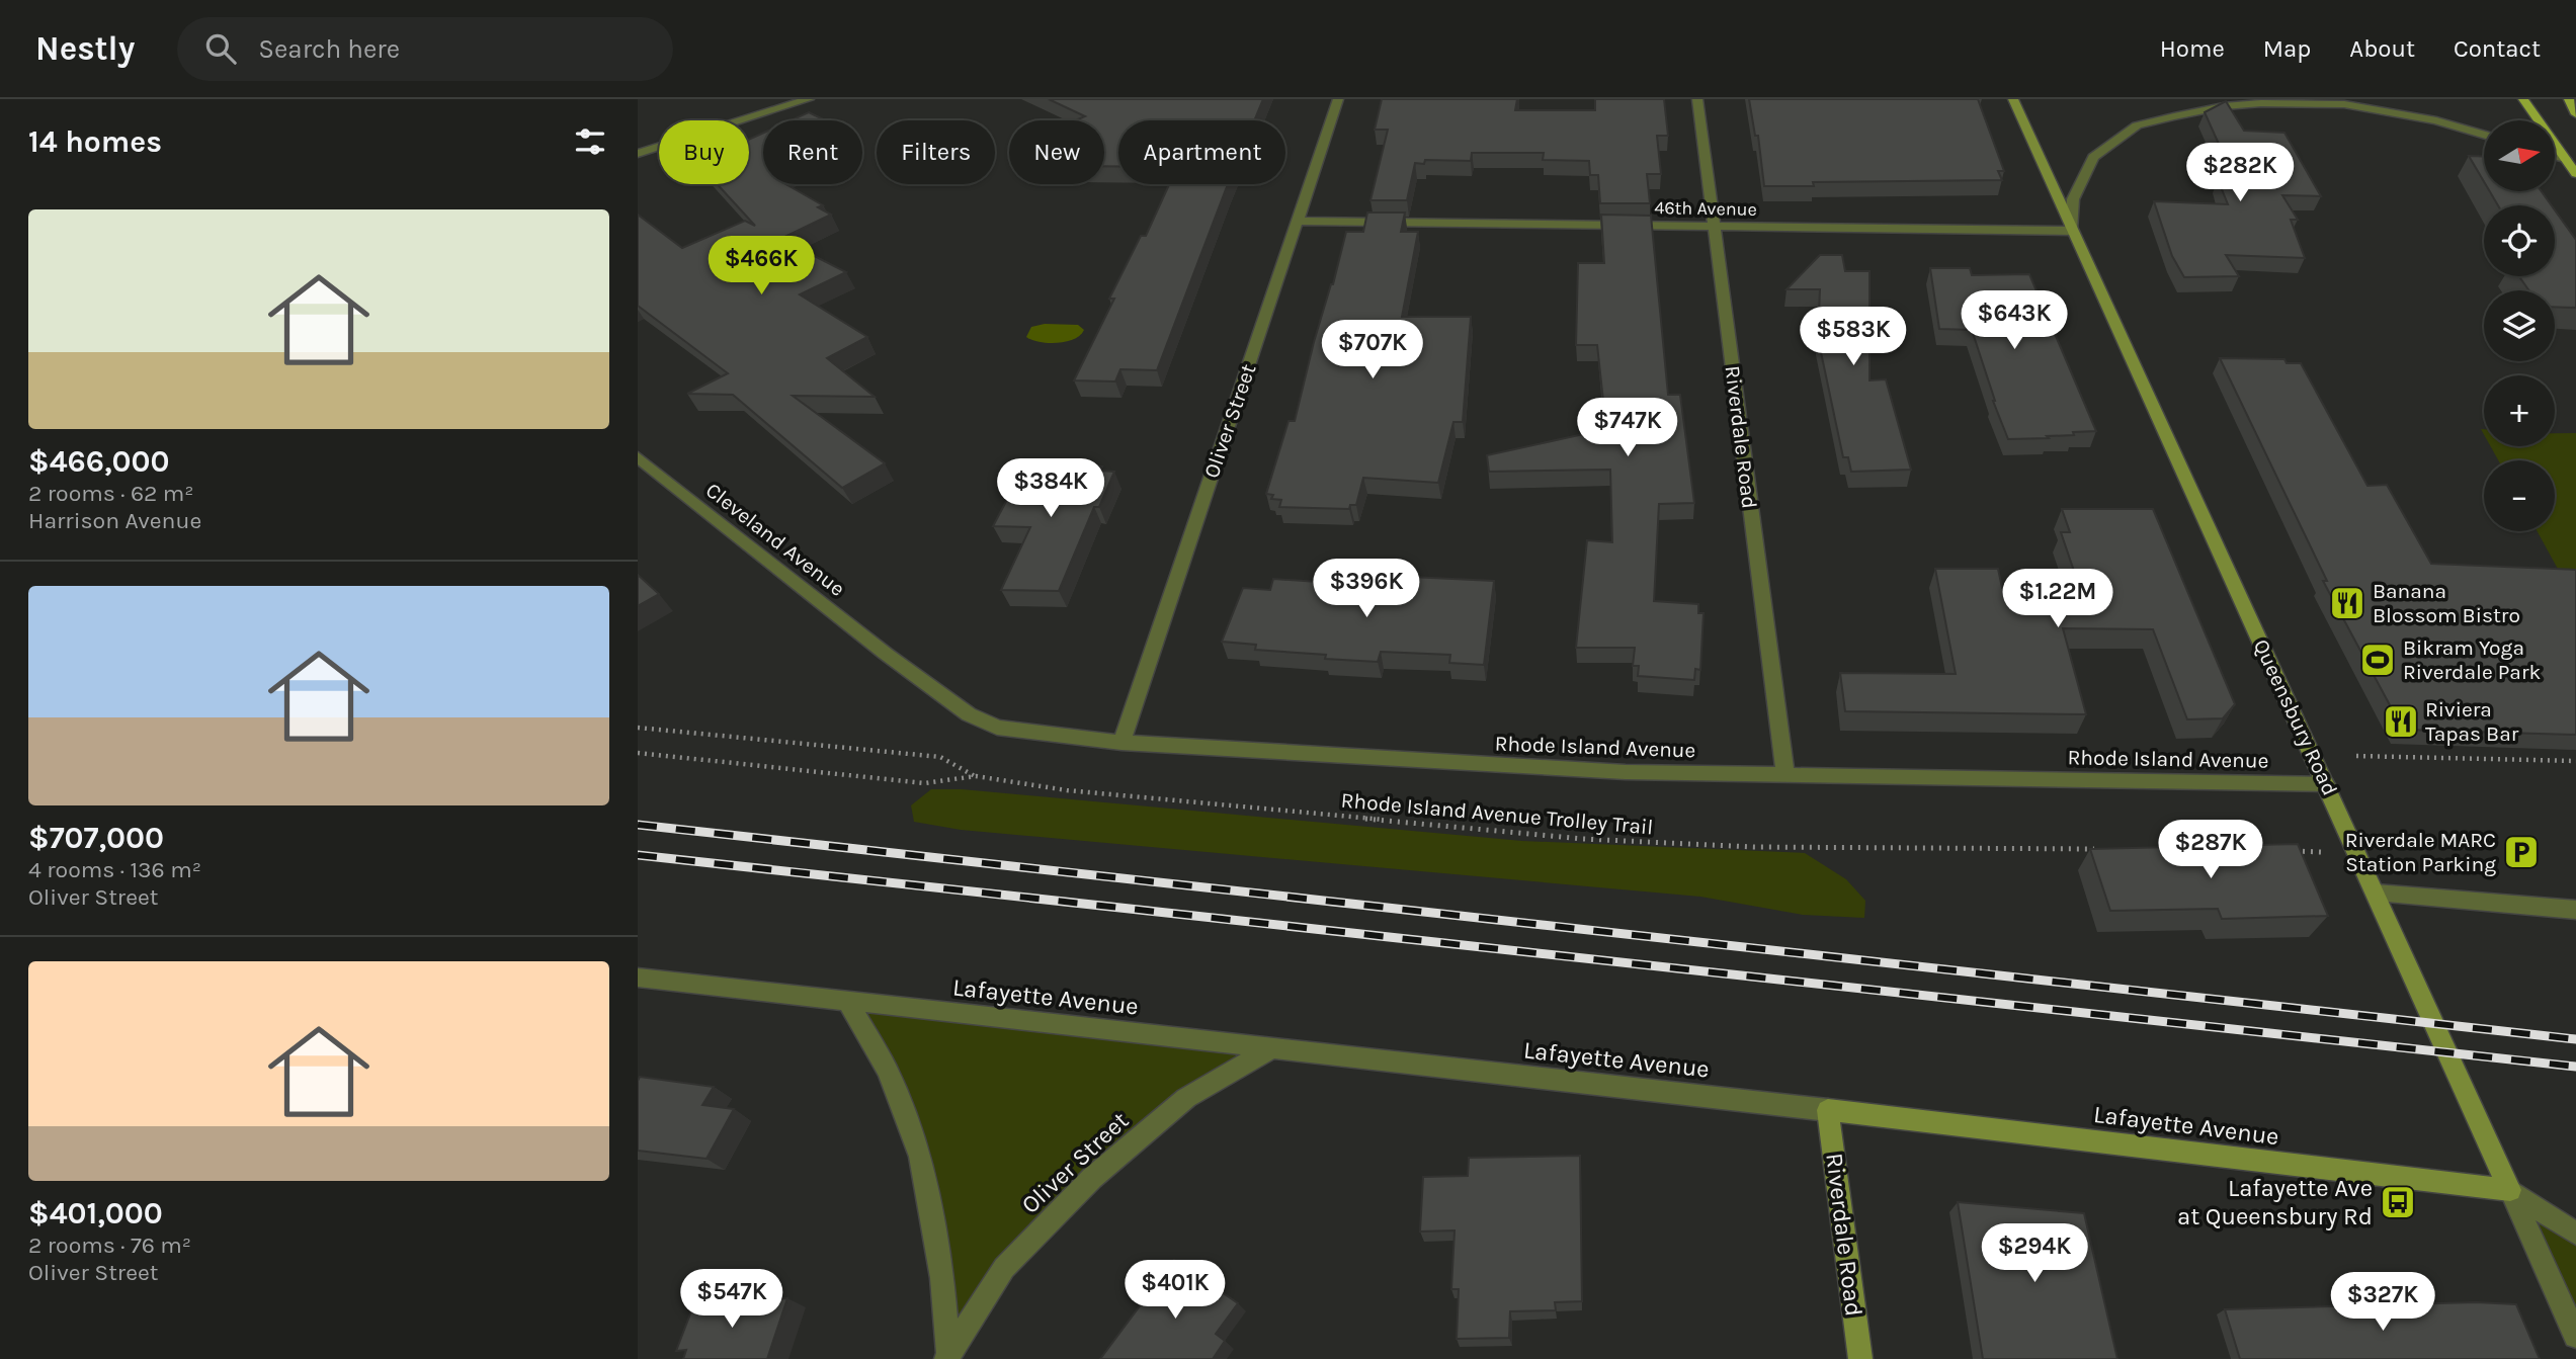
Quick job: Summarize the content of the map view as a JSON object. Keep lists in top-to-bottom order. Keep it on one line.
{"streets":{"street":["46th Avenue","Oliver Street","Riverdale Road","Cleveland Avenue","Queensbury Road","Rhode Island Avenue","Lafayette Avenue"],"path":["Rhode Island Avenue Trolley Trail"]},"crossings":[["46th Avenue","Oliver Street"],["46th Avenue","Riverdale Road"],["46th Avenue","Queensbury Road"],["Oliver Street","Rhode Island Avenue"],["Oliver Street","Lafayette Avenue"],["Riverdale Road","Rhode Island Avenue"],["Riverdale Road","Lafayette Avenue"],["Cleveland Avenue","Rhode Island Avenue"],["Queensbury Road","Rhode Island Avenue"],["Queensbury Road","Lafayette Avenue"]],"places":{"restaurant":["Banana Blossom Bistro","Riviera Tapas Bar"],"sports":["Bikram Yoga Riverdale Park"],"parking":["Riverdale MARC Station Parking"],"bus stop":["Lafayette Ave at Queensbury Rd"]},"north":"right","page":{"header":"Nestly","search":"Search here","nav":["Home","Map","About","Contact"],"heading":"14 homes","map_buttons":["+","−"],"chip":["Buy","Rent","Filters","New","Apartment"],"price":["$282K","$466K","$643K","$583K","$707K","$747K","$384K","$396K","$1.22M","$287K","$294K","$401K","$547K","$327K"],"list":[{"name":"$466,000","note":"2 rooms · 62 m² · Harrison Avenue"},{"name":"$707,000","note":"4 rooms · 136 m² · Oliver Street"},{"name":"$401,000","note":"2 rooms · 76 m² · Oliver Street"}]}}
